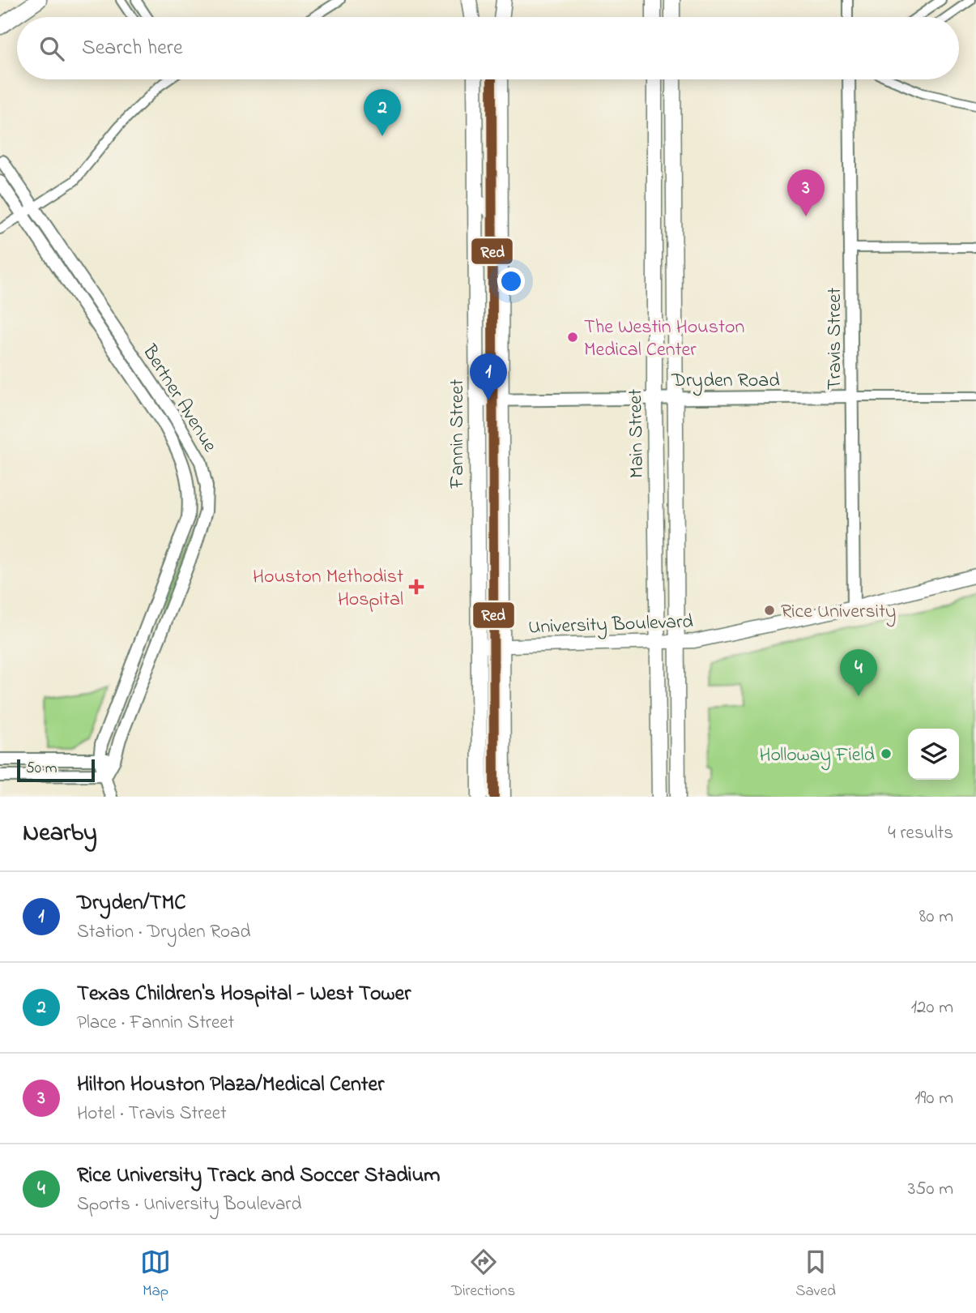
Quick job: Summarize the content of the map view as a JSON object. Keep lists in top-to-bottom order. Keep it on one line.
{"streets":{"main road":["Fannin Street","Main Street","University Boulevard"],"street":["Travis Street","Dryden Road","Bertner Avenue"]},"crossings":[["Travis Street","Dryden Road"],["Travis Street","University Boulevard"],["Dryden Road","Fannin Street"],["Dryden Road","Main Street"],["Fannin Street","University Boulevard"],["Main Street","University Boulevard"]],"places":{"other":["The Westin Houston Medical Center","Rice University","Holloway Field"],"health":["Houston Methodist Hospital"]},"lines":["transit line Red"],"scale_bar":"50 m","page":{"search":"Search here","pins":["2","3","1","4"],"scale":"50 m","heading":["Nearby","4 results"],"list":[{"mark":"1","name":"Dryden/TMC","note":"Station · Dryden Road","value":"80 m"},{"mark":"2","name":"Texas Children's Hospital - West Tower","note":"Place · Fannin Street","value":"120 m"},{"mark":"3","name":"Hilton Houston Plaza/Medical Center","note":"Hotel · Travis Street","value":"190 m"},{"mark":"4","name":"Rice University Track and Soccer Stadium","note":"Sports · University Boulevard","value":"350 m"}],"nav":["Map","Directions","Saved"]}}
